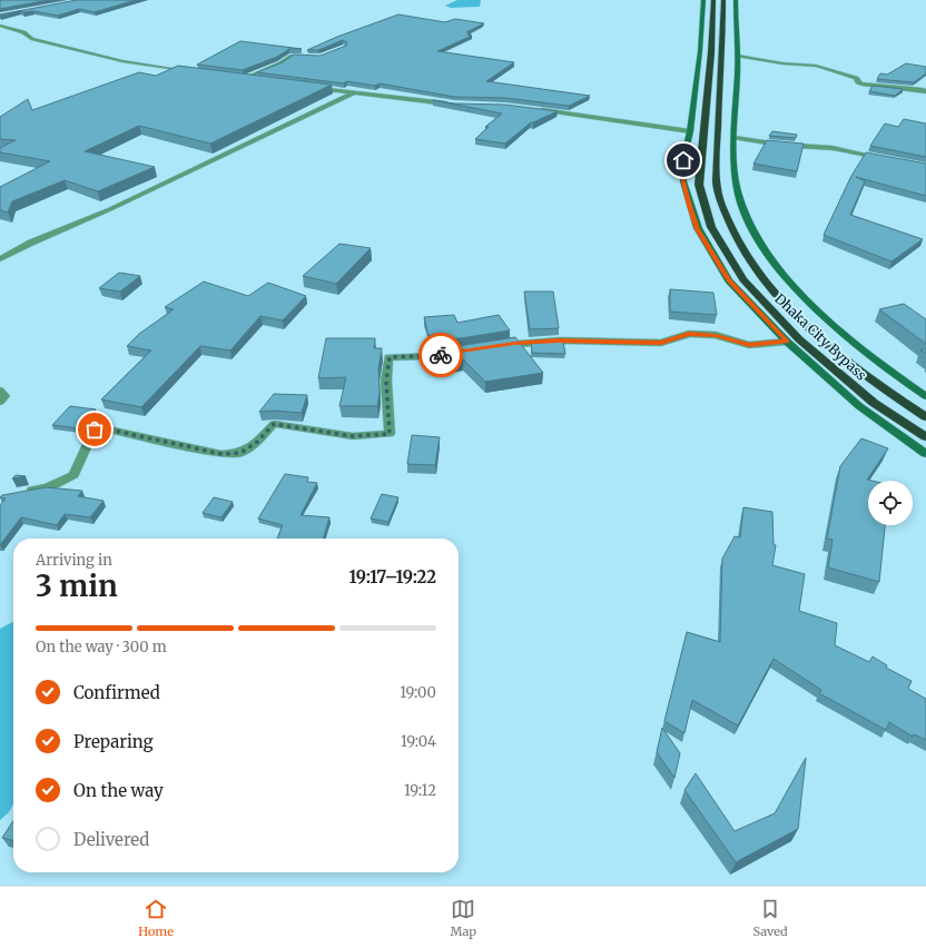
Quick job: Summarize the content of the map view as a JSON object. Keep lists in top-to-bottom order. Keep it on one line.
{"streets":{"highway":["Dhaka City Bypass"]},"page":{"heading":["3 min","Arriving in","19:17–19:22"],"bar":"On the way · 300 m","list":[["Confirmed","19:00"],["Preparing","19:04"],["On the way","19:12"],"Delivered"],"tabs":["Home","Map","Saved"]}}
